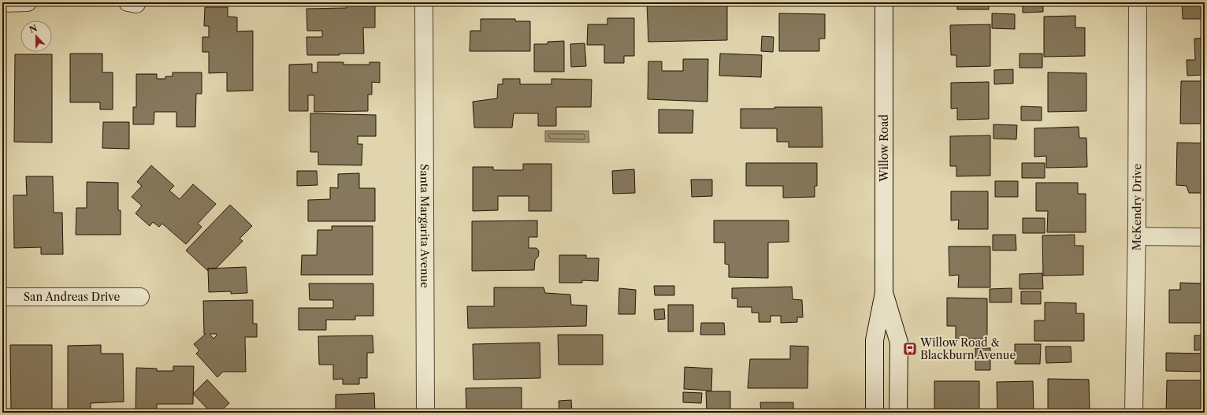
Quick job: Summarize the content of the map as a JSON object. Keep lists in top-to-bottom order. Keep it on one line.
{"streets":{"street":["Willow Road","McKendry Drive","Santa Margarita Avenue","San Andreas Drive"]},"places":{"bus stop":["Willow Road & Blackburn Avenue"]},"north":"top"}
